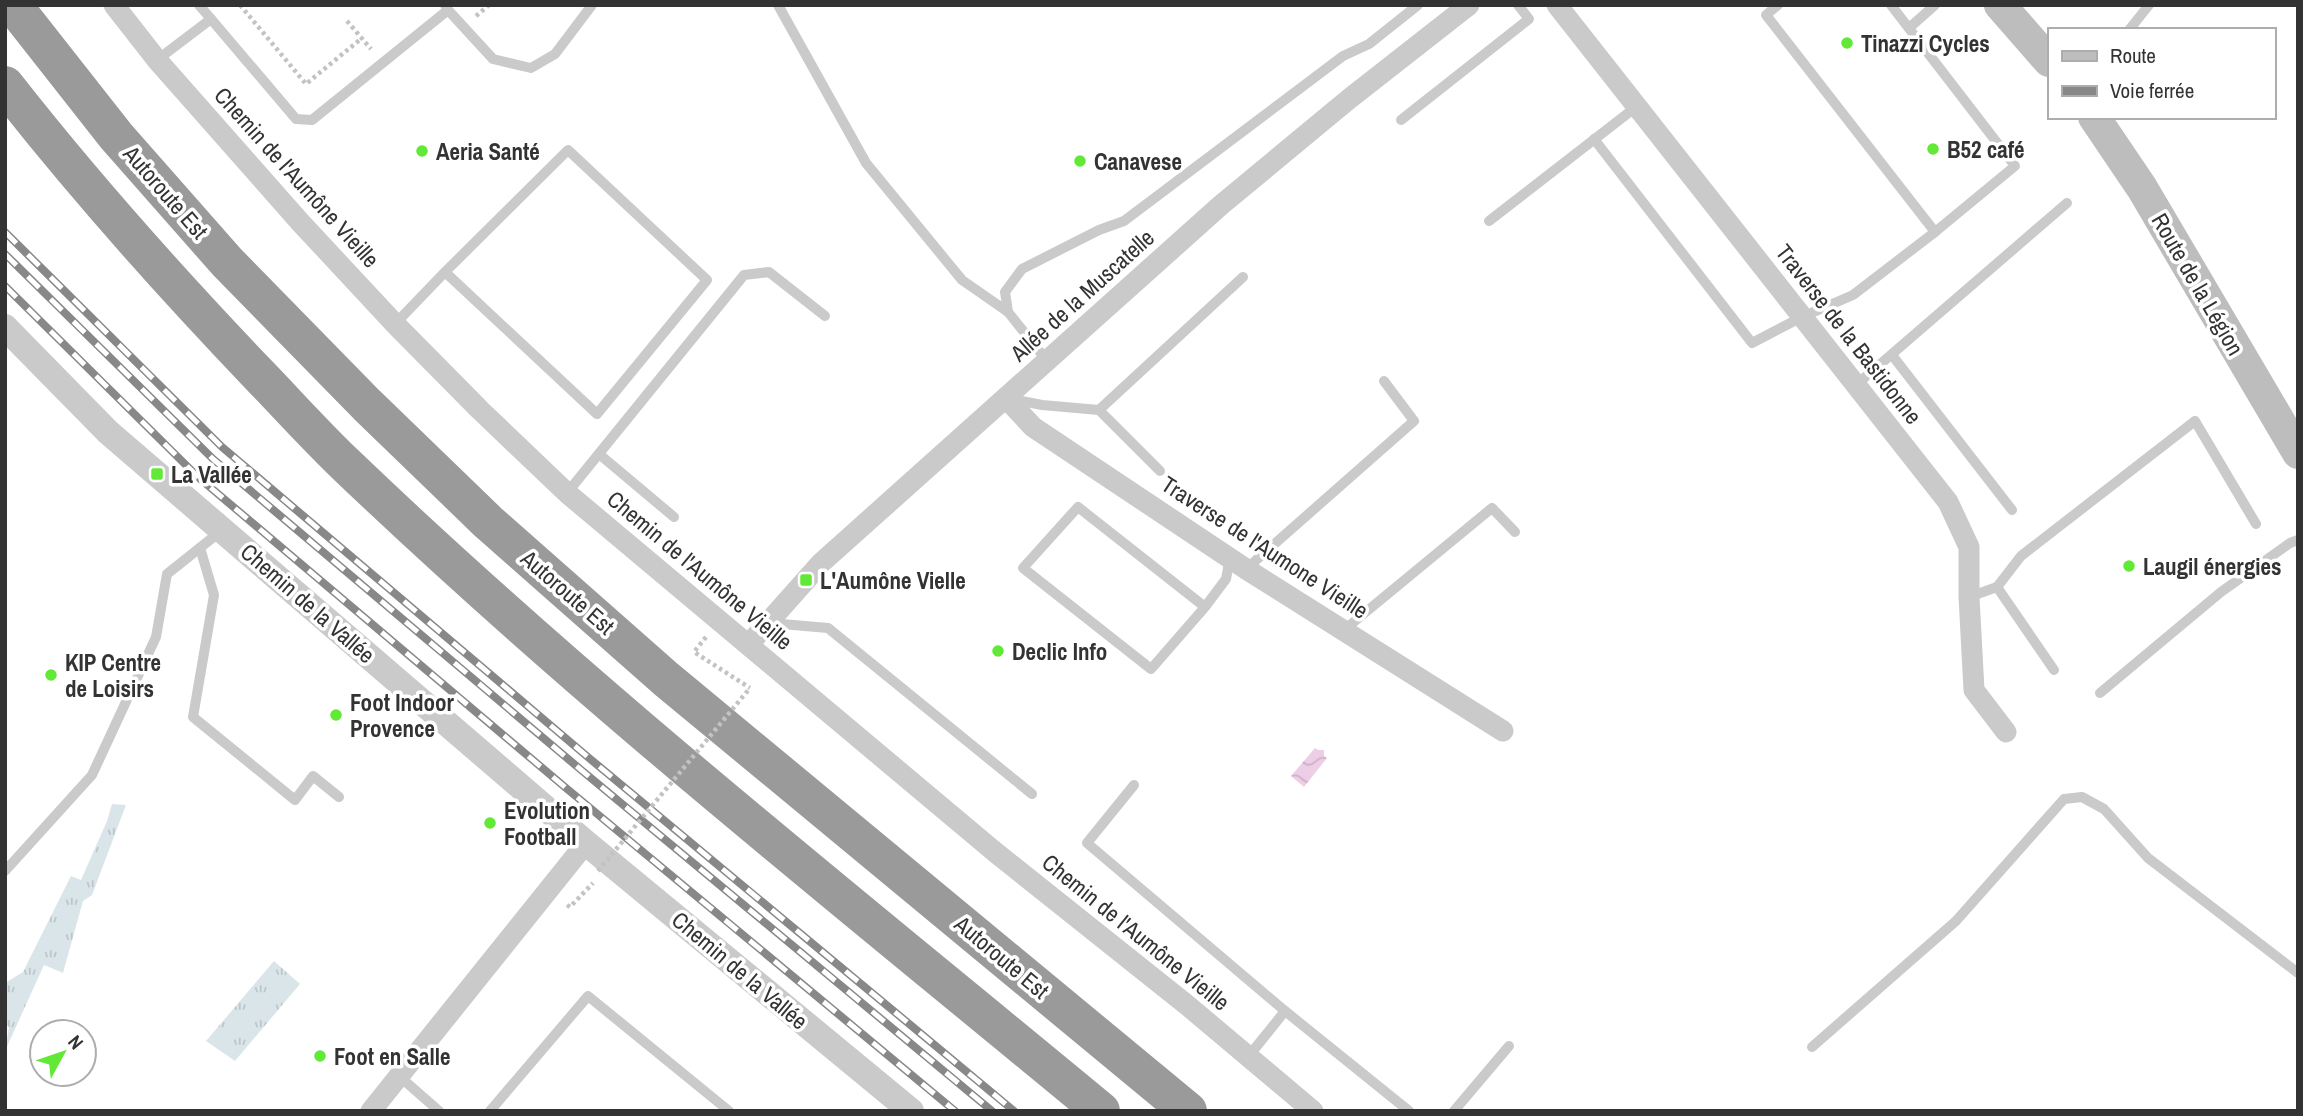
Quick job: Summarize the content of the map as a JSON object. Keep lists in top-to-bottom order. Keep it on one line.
{"streets":{"highway":["Autoroute Est"],"main road":["Route de la Légion"],"street":["Chemin de l'Aumône Vieille","Allée de la Muscatelle","Traverse de la Bastidonne","Traverse de l'Aumone Vieille","Chemin de la Vallée"]},"crossings":[["Chemin de l'Aumône Vieille","Allée de la Muscatelle"],["Allée de la Muscatelle","Traverse de l'Aumone Vieille"]],"places":{"other":["Tinazzi Cycles","B52 café","Aeria Santé","Canavese","Laugil énergies","Declic Info","KIP Centre de Loisirs","Foot Indoor Provence","Evolution Football","Foot en Salle"],"transit":["La Vallée","L'Aumône Vielle"]},"legend":["Route","Voie ferrée"],"north":"top right"}
